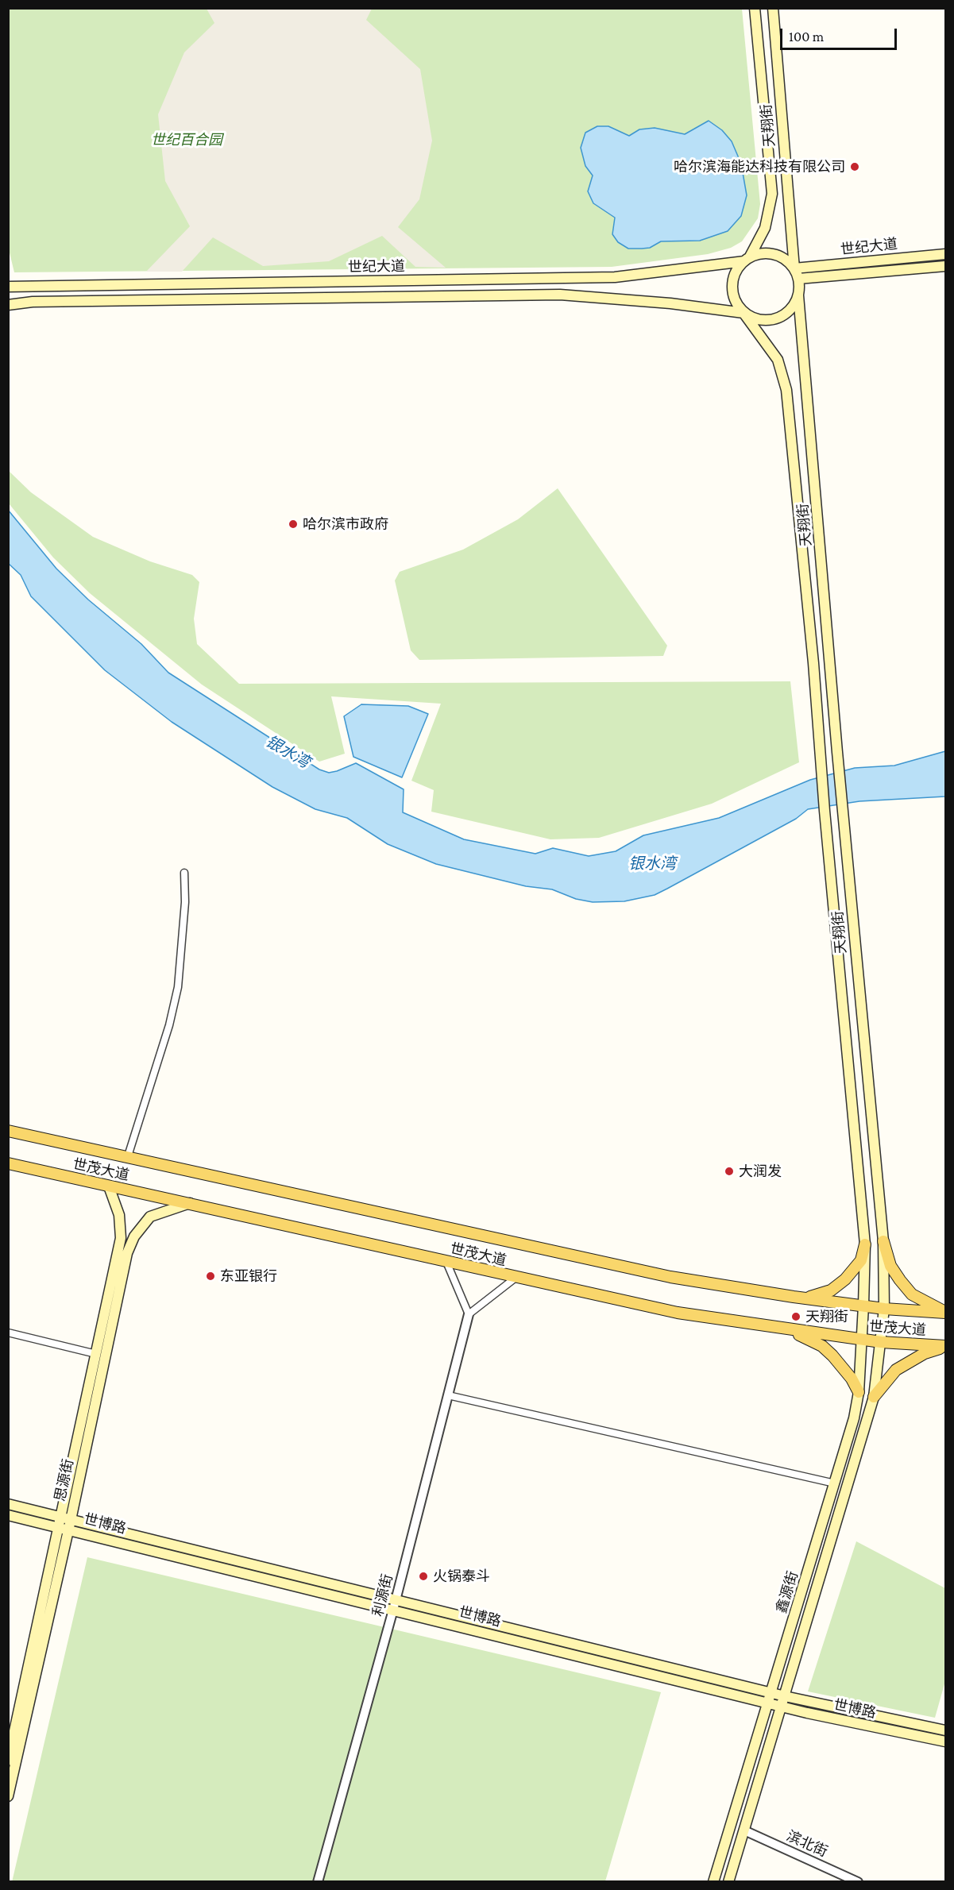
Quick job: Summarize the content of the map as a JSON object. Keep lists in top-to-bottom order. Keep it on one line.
{"streets":{"main road":["天翔街","世纪大道","世茂大道","思源街","世博路","鑫源街"],"street":["利源街","滨北街"]},"crossings":[["天翔街","世纪大道"],["天翔街","世茂大道"],["天翔街","鑫源街"],["世茂大道","思源街"],["世茂大道","鑫源街"],["思源街","世博路"],["世博路","鑫源街"],["世博路","利源街"],["鑫源街","滨北街"]],"water":["银水湾"],"parks":["世纪百合园"],"places":["哈尔滨海能达科技有限公司","哈尔滨市政府","大润发","东亚银行","天翔街","火锅泰斗"],"scale_bar":"100 m"}
